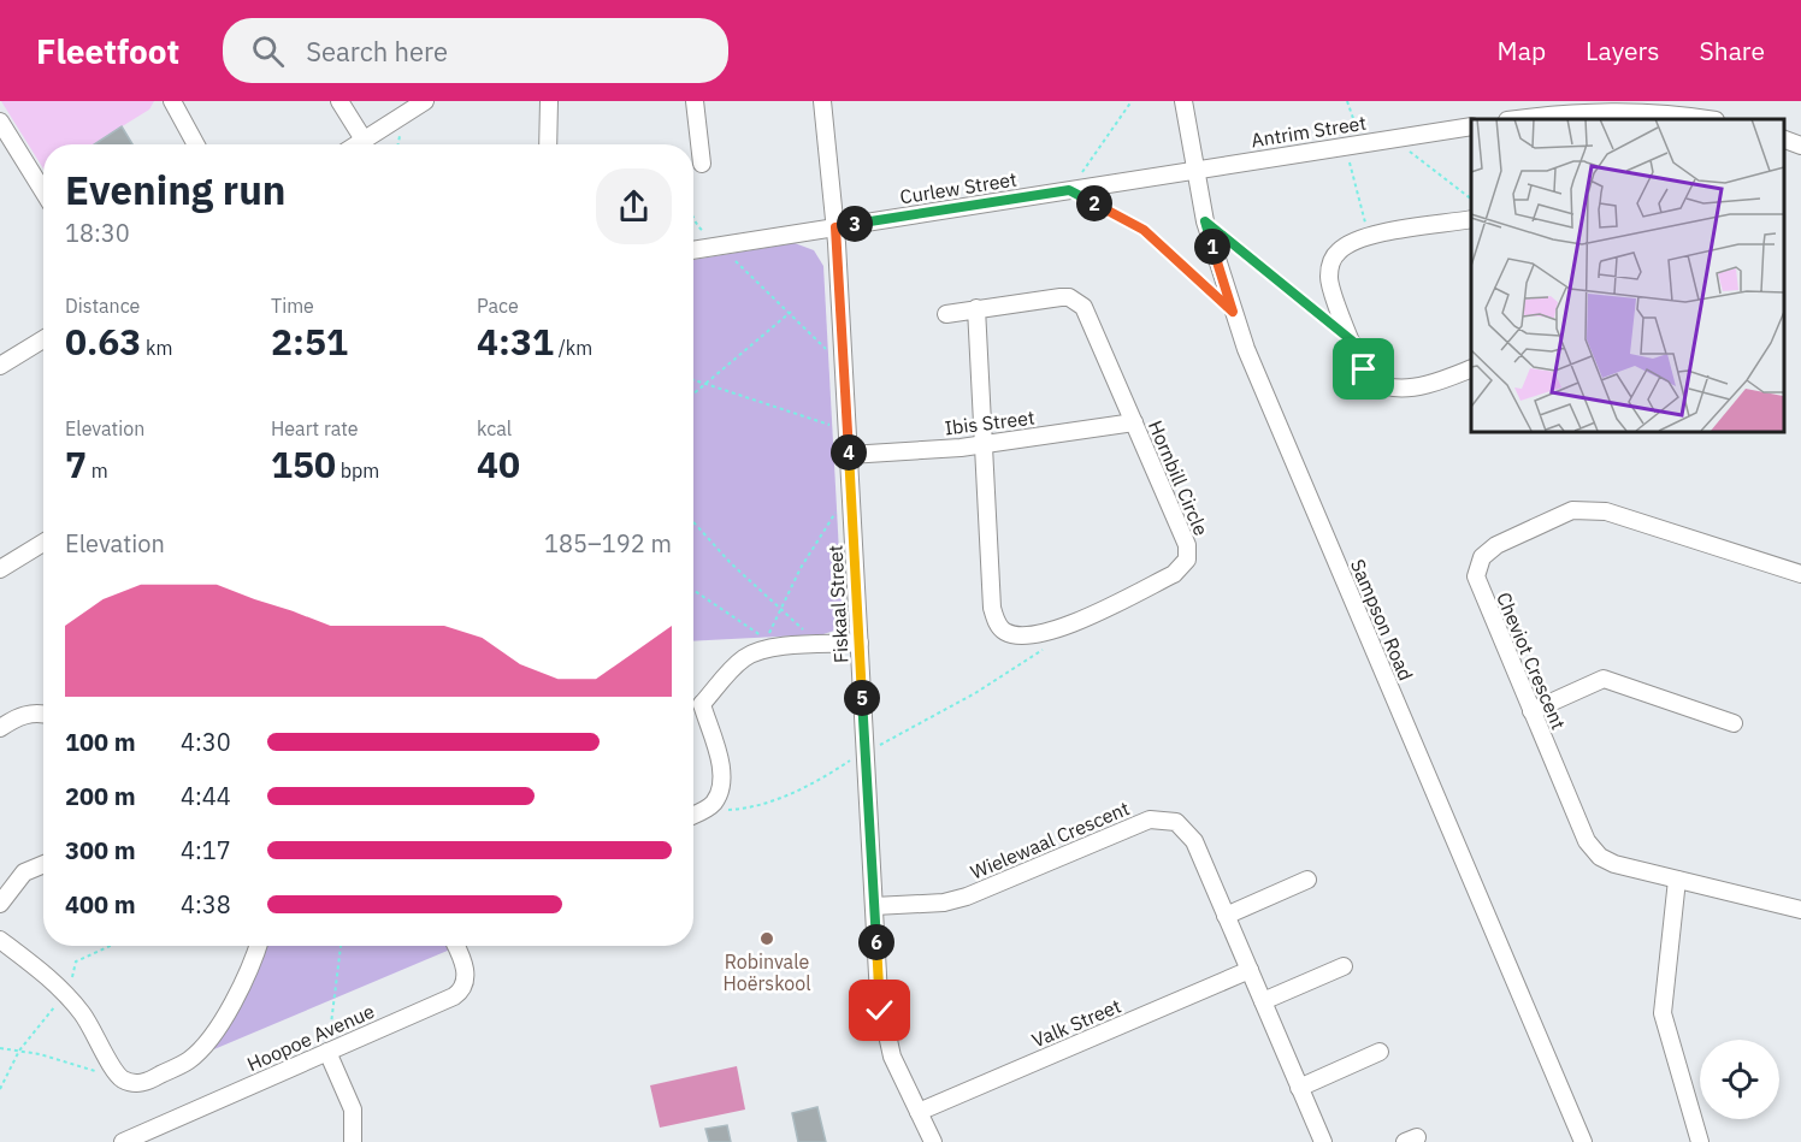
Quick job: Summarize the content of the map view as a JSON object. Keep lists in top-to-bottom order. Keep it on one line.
{"streets":{"street":["Antrim Street","Curlew Street","Ibis Street","Hornbill Circle","Fiskaal Street","Sampson Road","Cheviot Crescent","Wielewaal Crescent","Valk Street","Hoopoe Avenue"]},"crossings":[["Antrim Street","Curlew Street"],["Antrim Street","Sampson Road"],["Curlew Street","Fiskaal Street"],["Curlew Street","Sampson Road"],["Ibis Street","Hornbill Circle"],["Ibis Street","Fiskaal Street"],["Fiskaal Street","Wielewaal Crescent"],["Fiskaal Street","Valk Street"],["Wielewaal Crescent","Valk Street"]],"places":["Robinvale Hoërskool"],"page":{"header":"Fleetfoot","search":"Search here","nav":["Map","Layers","Share"],"heading":["Evening run","18:30"],"pins":["2","3","1","4","5","6"],"stats":[["Distance","0.63 km"],["Time","2:51"],["Pace","4:31 /km"],["Elevation","7 m"],["Heart rate","150 bpm"],["kcal","40"]],"chart":["Elevation","185–192 m"],"list":[{"name":"100 m","note":"4:30"},{"name":"200 m","note":"4:44"},{"name":"300 m","note":"4:17"},{"name":"400 m","note":"4:38"}]}}
